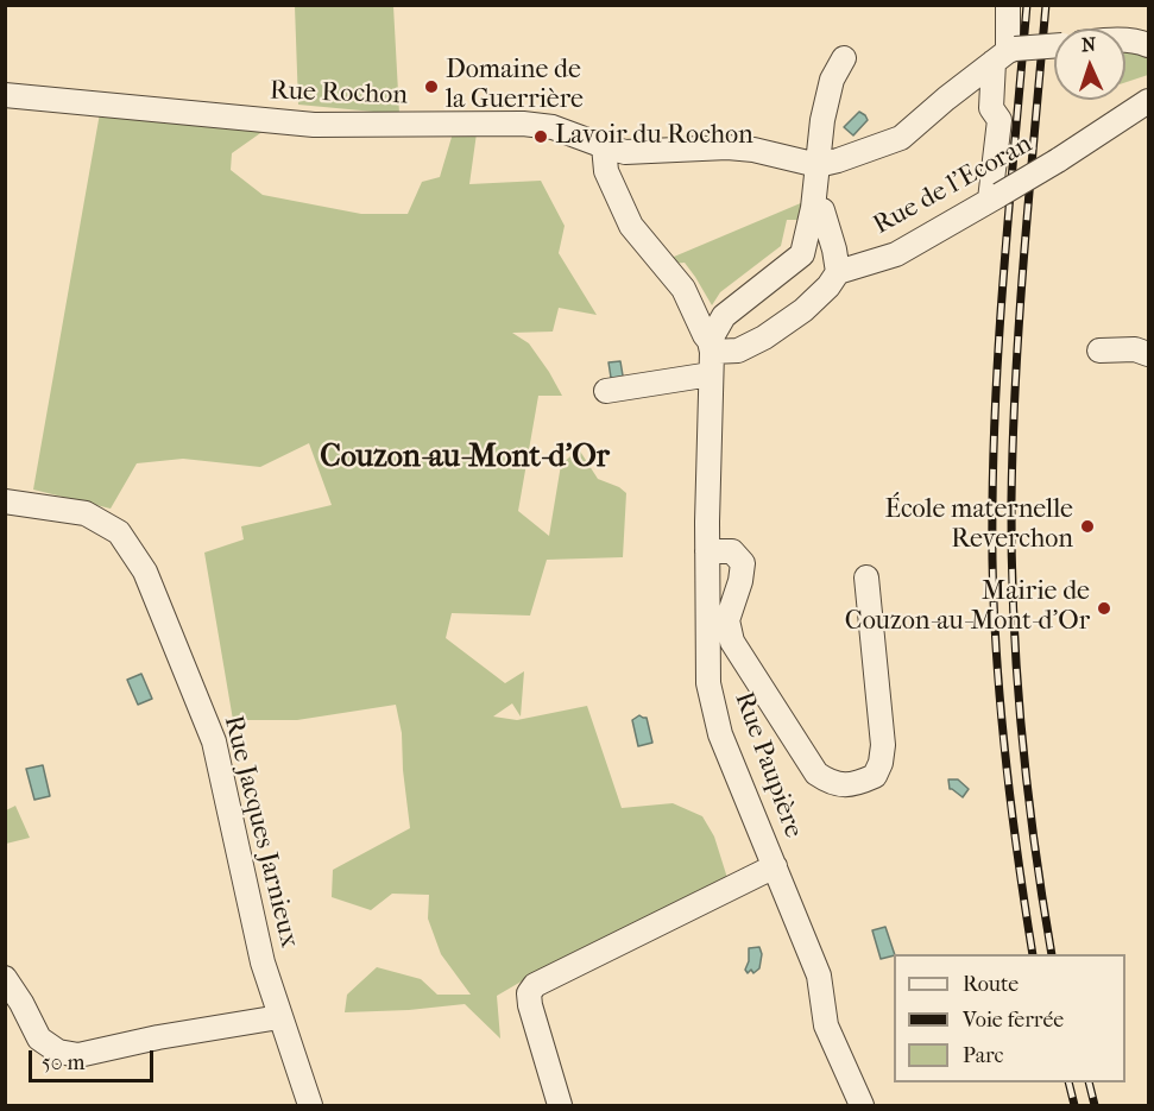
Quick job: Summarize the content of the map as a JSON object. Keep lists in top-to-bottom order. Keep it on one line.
{"streets":{"street":["Rue Rochon","Rue de l'Ecoran","Rue Paupière","Rue Jacques Jarnieux"]},"districts":["Couzon-au-Mont-d'Or"],"places":["Domaine de la Guerrière","Lavoir du Rochon","École maternelle Reverchon","Mairie de Couzon-au-Mont-d'Or"],"legend":["Route","Voie ferrée","Parc"],"scale_bar":"50 m","north":"top"}
